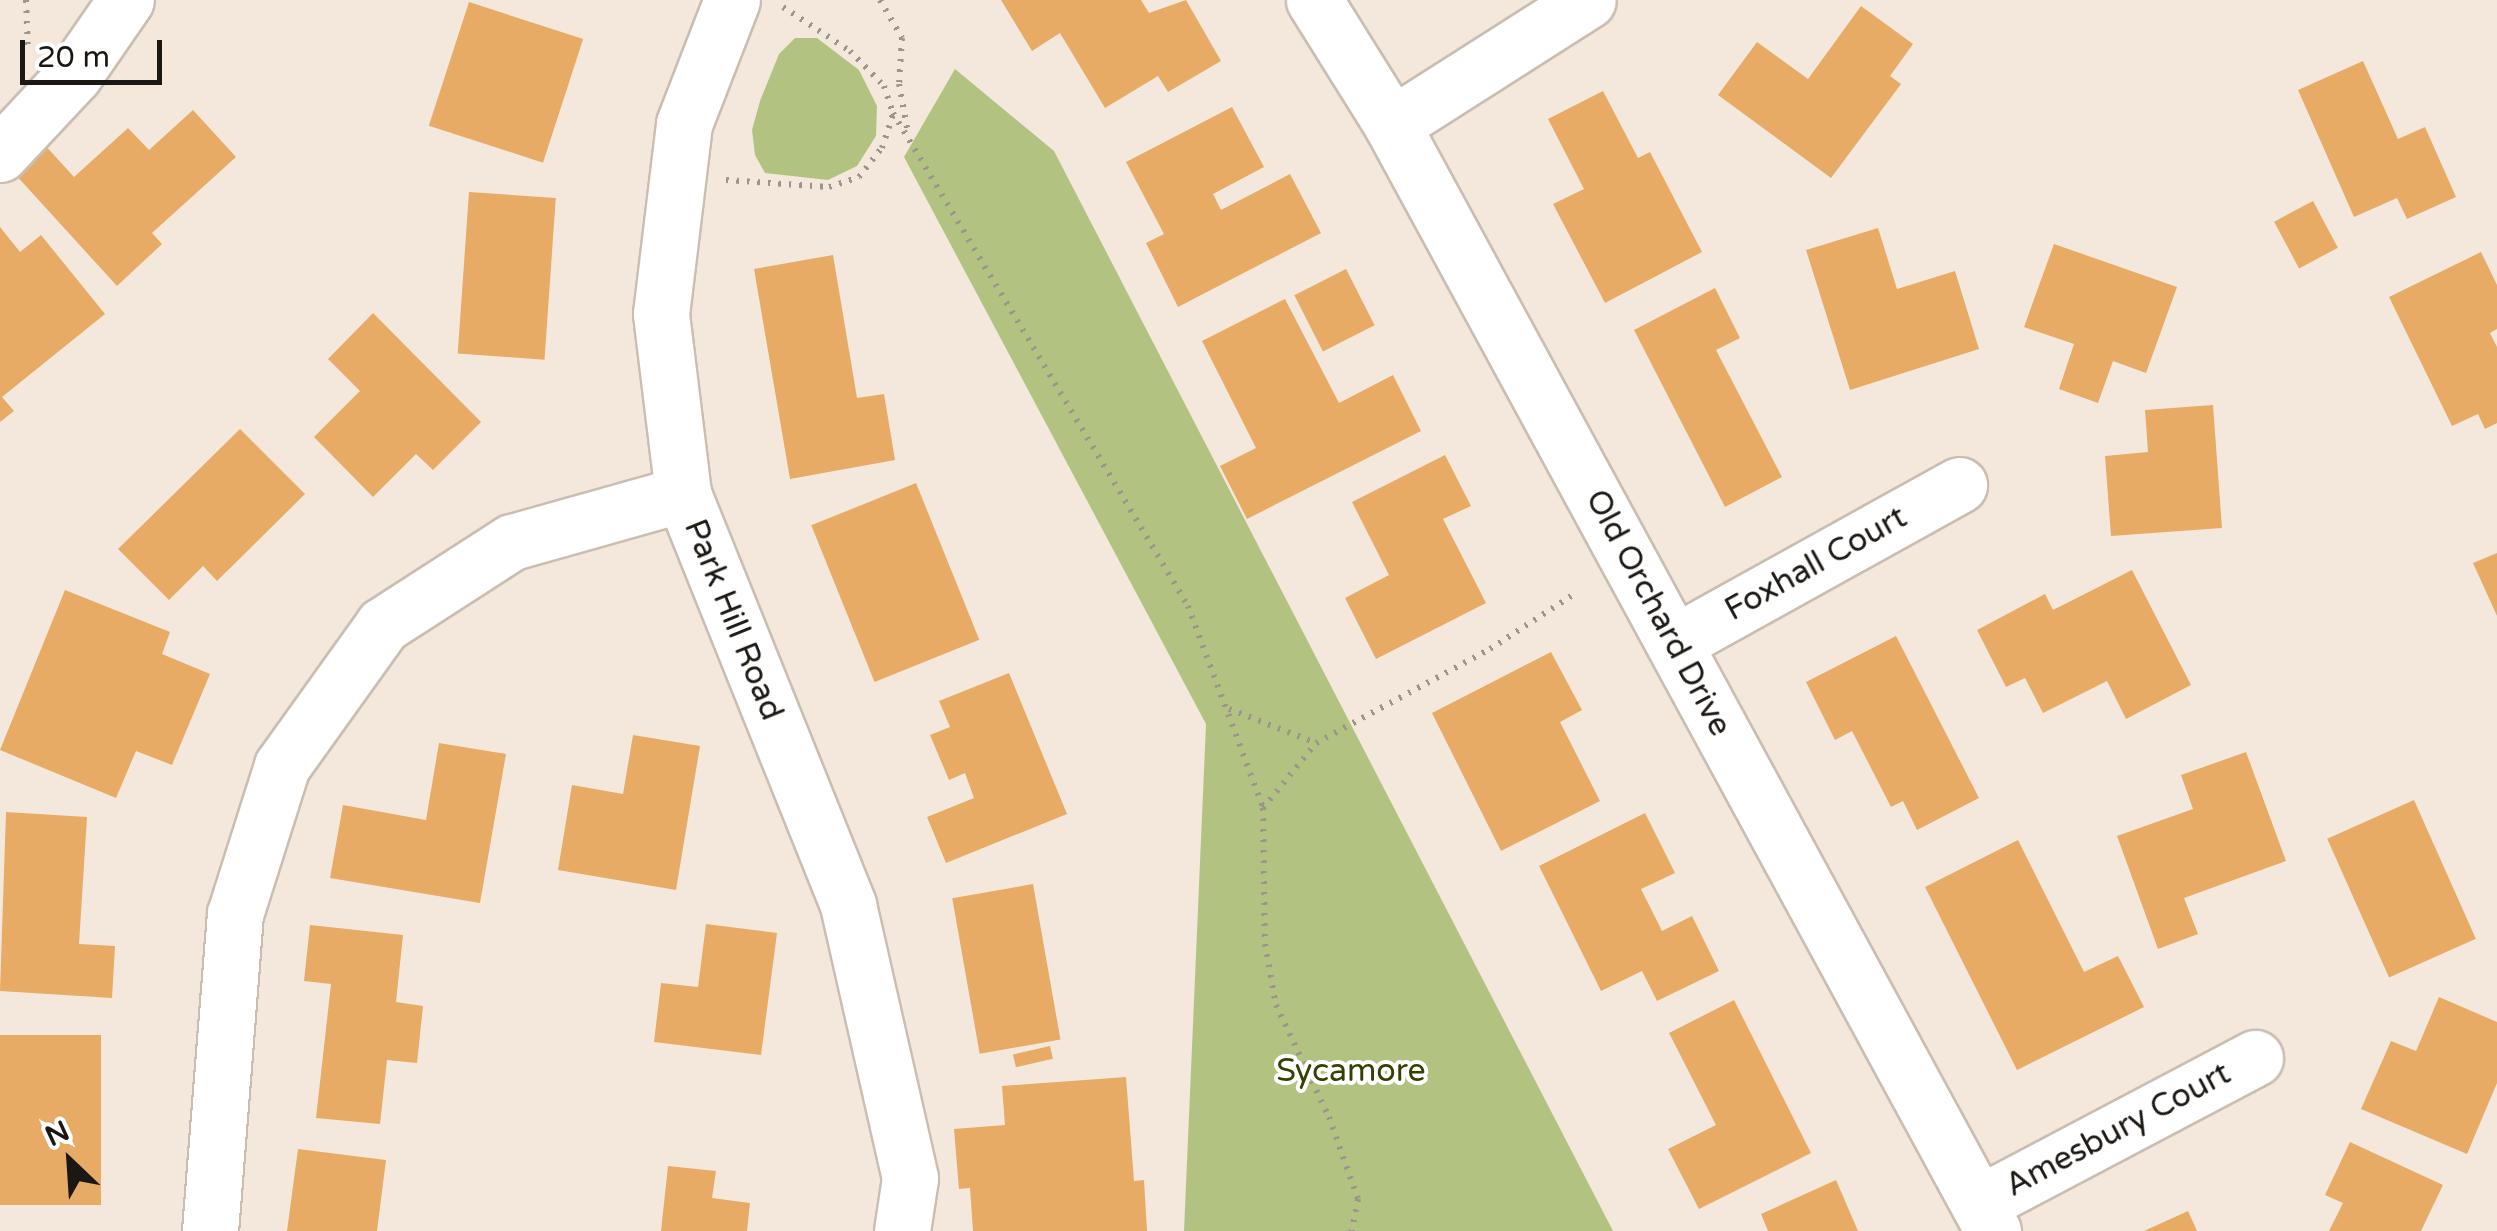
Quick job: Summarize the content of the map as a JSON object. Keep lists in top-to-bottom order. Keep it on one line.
{"streets":{"street":["Foxhall Court","Old Orchard Drive","Park Hill Road","Amesbury Court"]},"crossings":[["Foxhall Court","Old Orchard Drive"],["Old Orchard Drive","Amesbury Court"]],"parks":["Sycamore"],"scale_bar":"20 m","north":"top left"}
